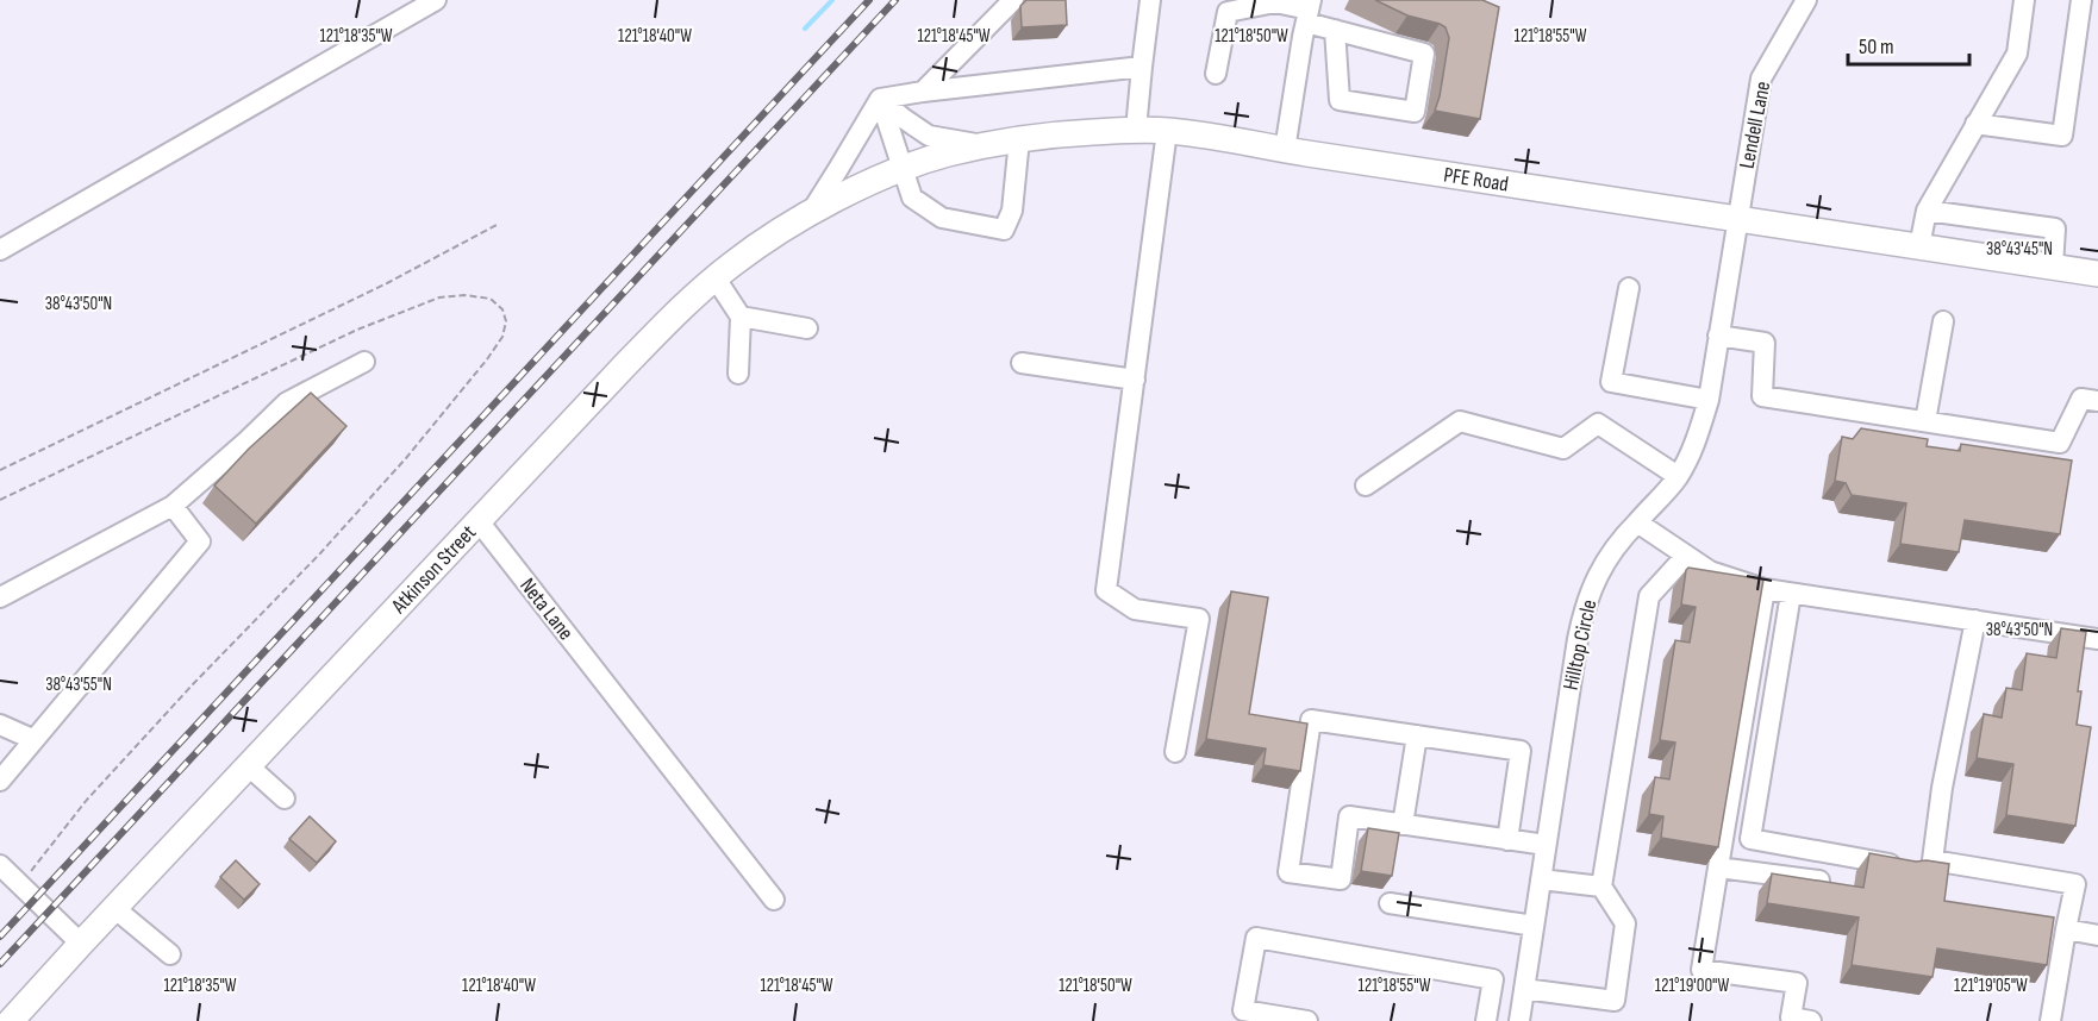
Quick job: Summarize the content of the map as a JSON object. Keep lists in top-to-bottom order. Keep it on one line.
{"streets":{"main road":["PFE Road","Atkinson Street"],"street":["Lendell Lane","Neta Lane","Hilltop Circle"]},"crossings":[["Lendell Lane","PFE Road"],["Lendell Lane","Hilltop Circle"],["PFE Road","Atkinson Street"],["PFE Road","Hilltop Circle"],["Atkinson Street","Neta Lane"]],"scale_bar":"50 m","coordinates":["121°18'35\"W","121°18'40\"W","121°18'45\"W","121°18'50\"W","121°18'55\"W","38°43'45\"N","38°43'50\"N","38°43'55\"N","121°19'00\"W","121°19'05\"W"]}
